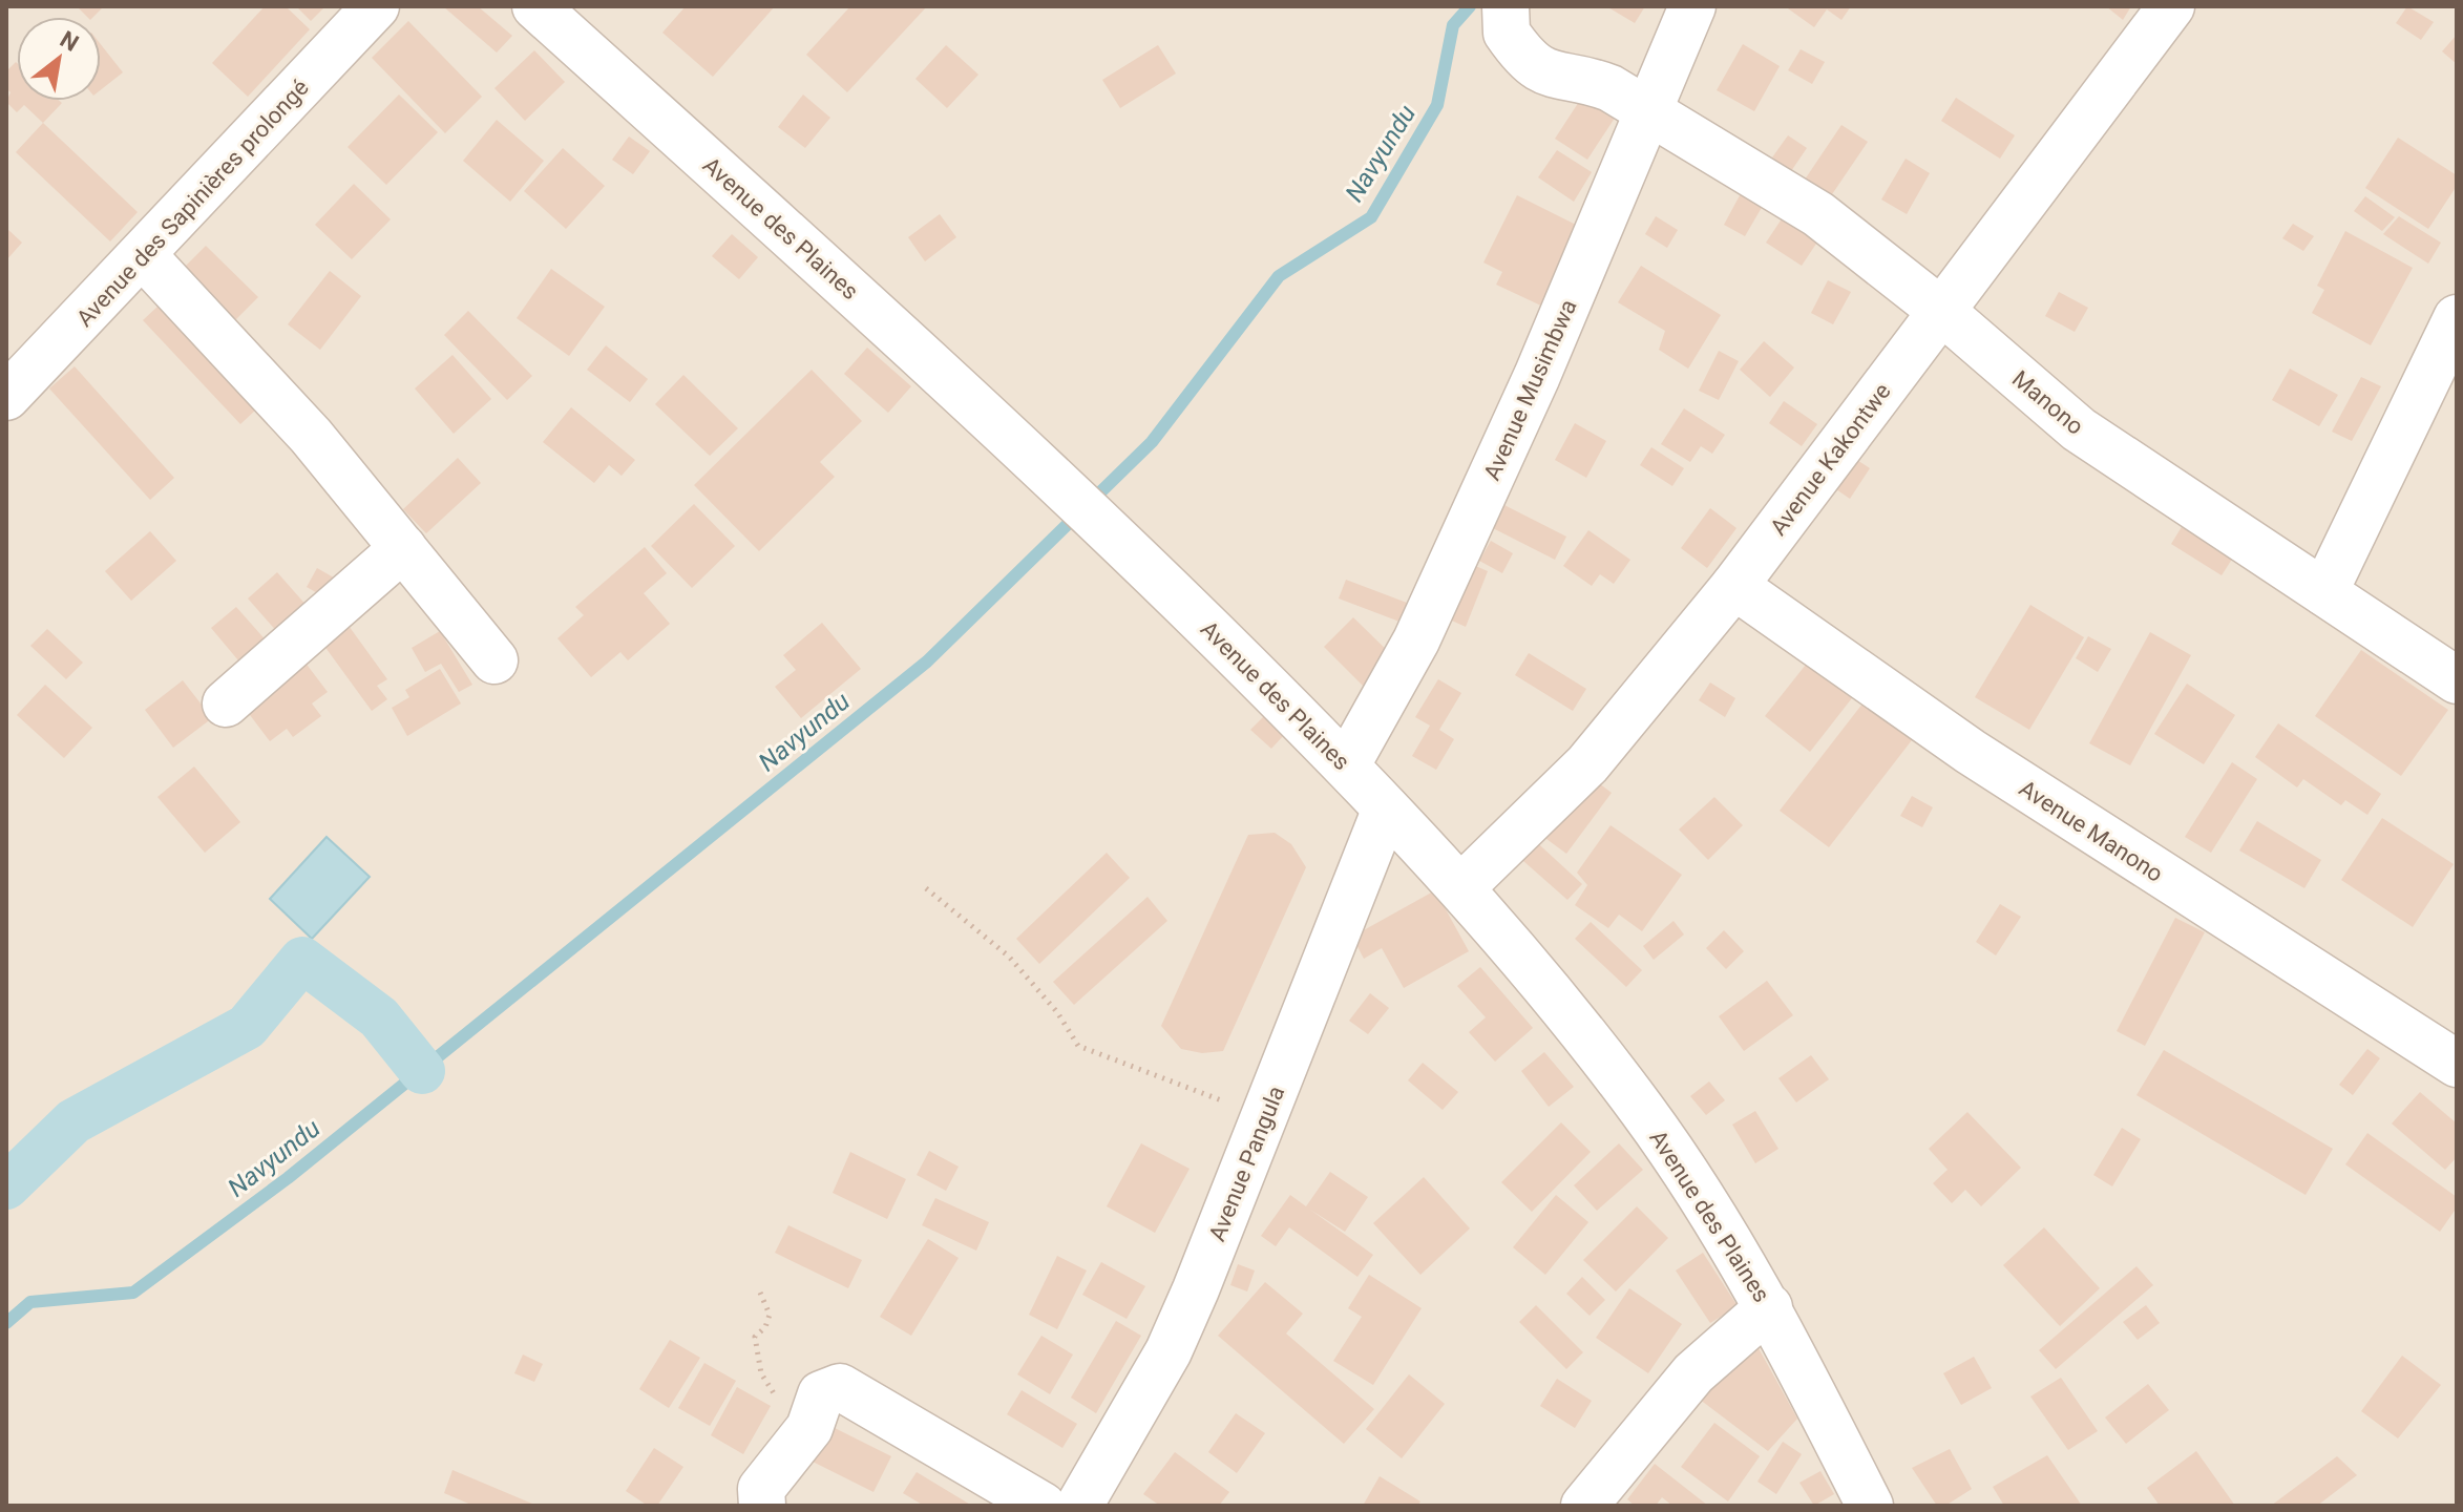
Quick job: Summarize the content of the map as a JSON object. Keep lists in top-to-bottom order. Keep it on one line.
{"streets":{"street":["Avenue des Sapinières prolongé","Avenue des Plaines","Avenue Musimbwa","Manono","Avenue Kakontwe","Avenue Manono","Avenue Pangula"]},"crossings":[["Avenue des Plaines","Avenue Musimbwa"],["Avenue des Plaines","Avenue Kakontwe"],["Avenue des Plaines","Avenue Pangula"],["Avenue Musimbwa","Manono"],["Manono","Avenue Kakontwe"],["Avenue Kakontwe","Avenue Manono"]],"water":["Navyundu"],"north":"top right"}
